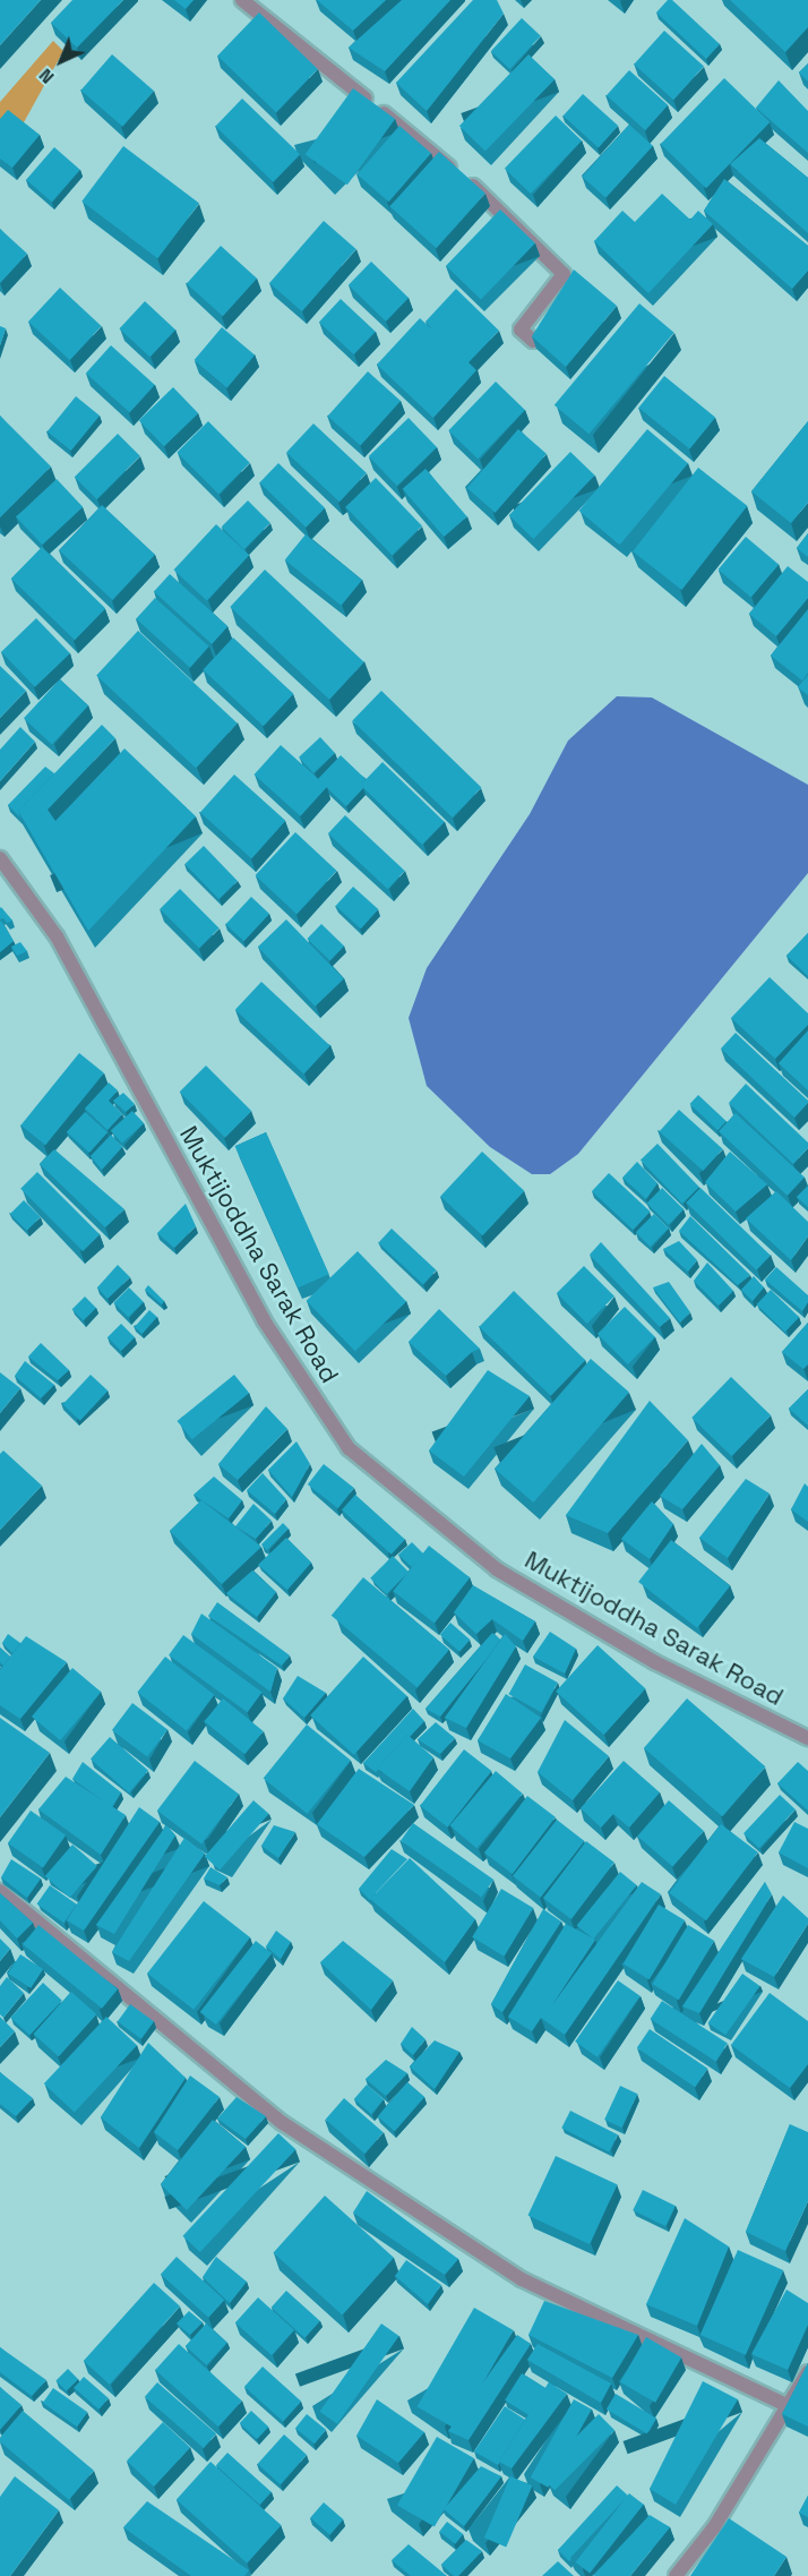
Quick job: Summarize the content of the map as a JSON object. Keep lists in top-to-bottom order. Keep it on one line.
{"streets":{"street":["Muktijoddha Sarak Road"]},"north":"bottom left"}
